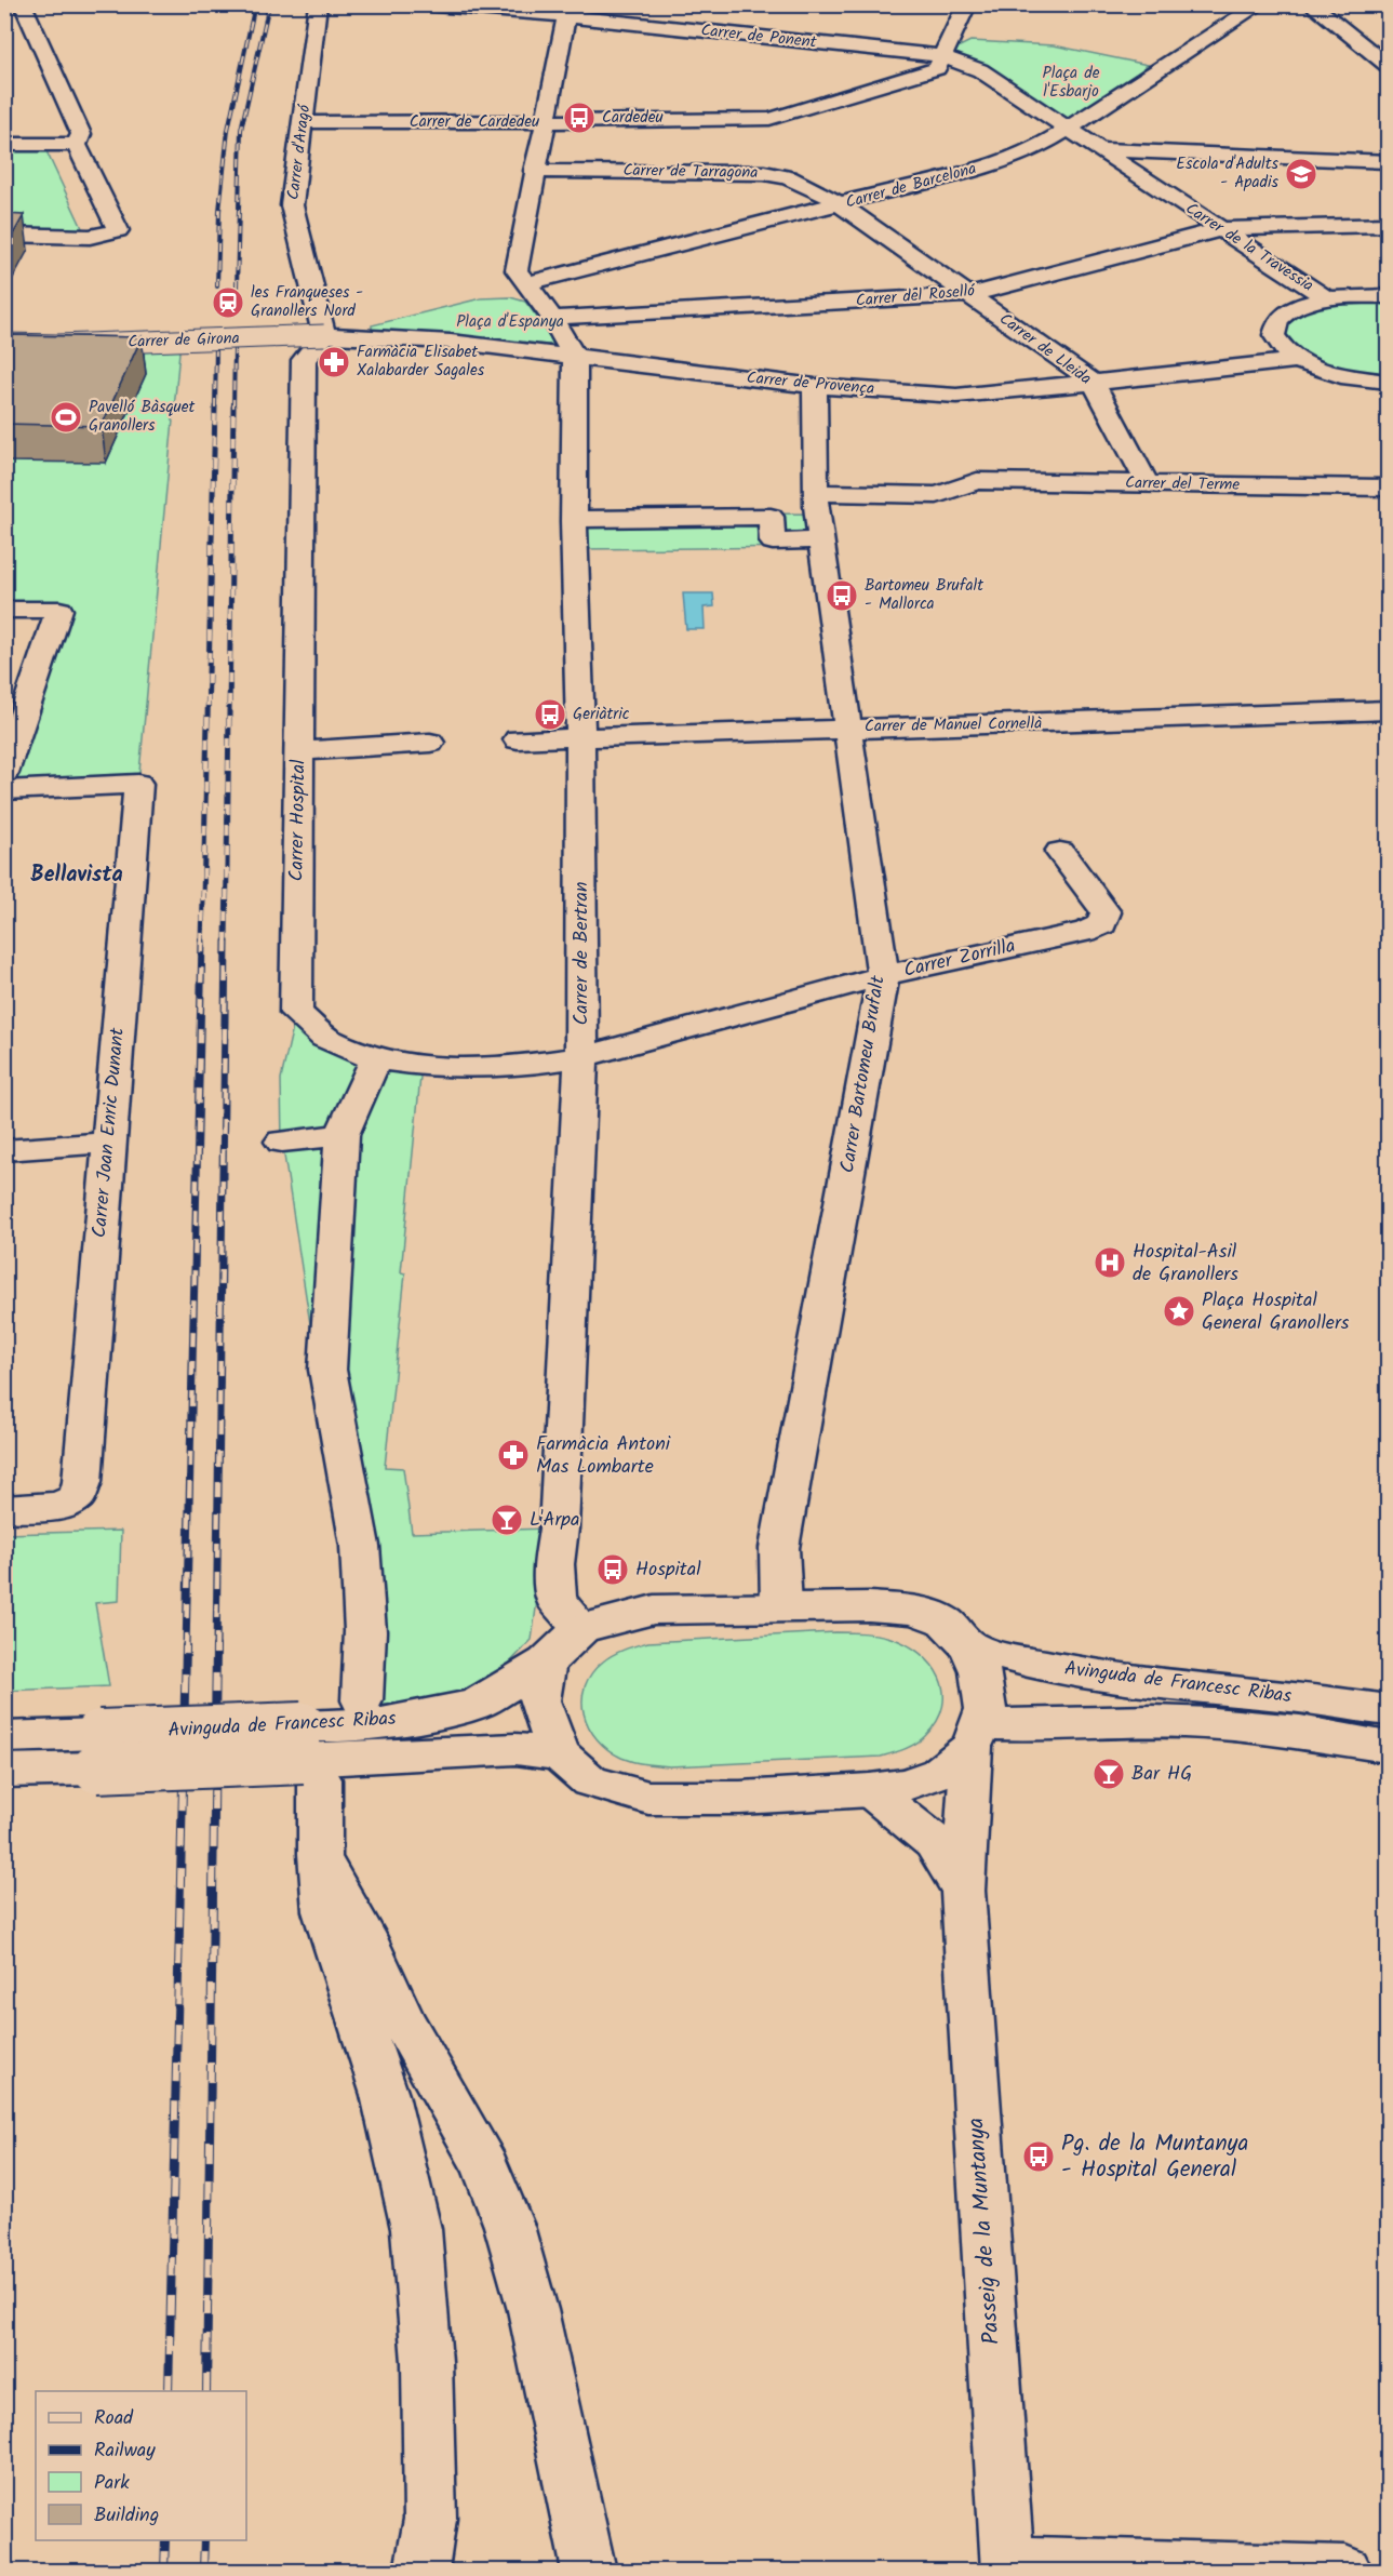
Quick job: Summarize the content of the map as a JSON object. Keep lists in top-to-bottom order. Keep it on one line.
{"streets":{"street":["Carrer de Ponent","Carrer de Cardedeu","Carrer d'Aragó","Carrer de Tarragona","Carrer de Barcelona","Carrer de la Travessia","Carrer del Roselló","Carrer de Girona","Carrer de Lleida","Carrer de Provença","Carrer del Terme","Carrer de Manuel Cornellà","Carrer Hospital","Carrer de Bertran","Carrer Zorrilla","Carrer Bartomeu Brufalt","Carrer Joan Enric Dunant","Avinguda de Francesc Ribas","Passeig de la Muntanya"]},"crossings":[["Carrer de Ponent","Carrer de Cardedeu"],["Carrer de Ponent","Carrer de la Travessia"],["Carrer de Cardedeu","Carrer d'Aragó"],["Carrer de Cardedeu","Carrer de la Travessia"],["Carrer d'Aragó","Carrer de Girona"],["Carrer d'Aragó","Carrer de Provença"],["Carrer d'Aragó","Carrer Hospital"],["Carrer de Tarragona","Carrer de Barcelona"],["Carrer de Tarragona","Carrer de Lleida"],["Carrer de Barcelona","Carrer de la Travessia"],["Carrer de Barcelona","Carrer de Lleida"],["Carrer de Barcelona","Carrer de Bertran"],["Carrer de la Travessia","Carrer del Roselló"],["Carrer del Roselló","Carrer de Lleida"],["Carrer del Roselló","Carrer de Bertran"],["Carrer de Girona","Carrer de Provença"],["Carrer de Girona","Carrer Hospital"],["Carrer de Lleida","Carrer de Provença"],["Carrer de Lleida","Carrer del Terme"],["Carrer de Provença","Carrer Hospital"],["Carrer de Provença","Carrer de Bertran"],["Carrer de Provença","Carrer Bartomeu Brufalt"],["Carrer del Terme","Carrer Bartomeu Brufalt"],["Carrer de Manuel Cornellà","Carrer de Bertran"],["Carrer de Manuel Cornellà","Carrer Bartomeu Brufalt"],["Carrer Hospital","Carrer de Bertran"],["Carrer Hospital","Carrer Zorrilla"],["Carrer de Bertran","Carrer Zorrilla"],["Carrer de Bertran","Avinguda de Francesc Ribas"],["Carrer Zorrilla","Carrer Bartomeu Brufalt"],["Avinguda de Francesc Ribas","Passeig de la Muntanya"]],"districts":["Bellavista"],"parks":["Plaça de l'Esbarjo","Plaça d'Espanya"],"places":{"bus stop":["Cardedeu","Bartomeu Brufalt - Mallorca","Geriàtric","Hospital","Pg. de la Muntanya - Hospital General"],"school or university":["Escola d'Adults - Apadis"],"station":["les Franqueses - Granollers Nord"],"pharmacy":["Farmàcia Elisabet Xalabarder Sagales","Farmàcia Antoni Mas Lombarte"],"sports":["Pavelló Bàsquet Granollers"],"hospital":["Hospital-Asil de Granollers"],"place":["Plaça Hospital General Granollers"],"bar":["L'Arpa","Bar HG"]},"legend":["Road","Railway","Park","Building"]}
